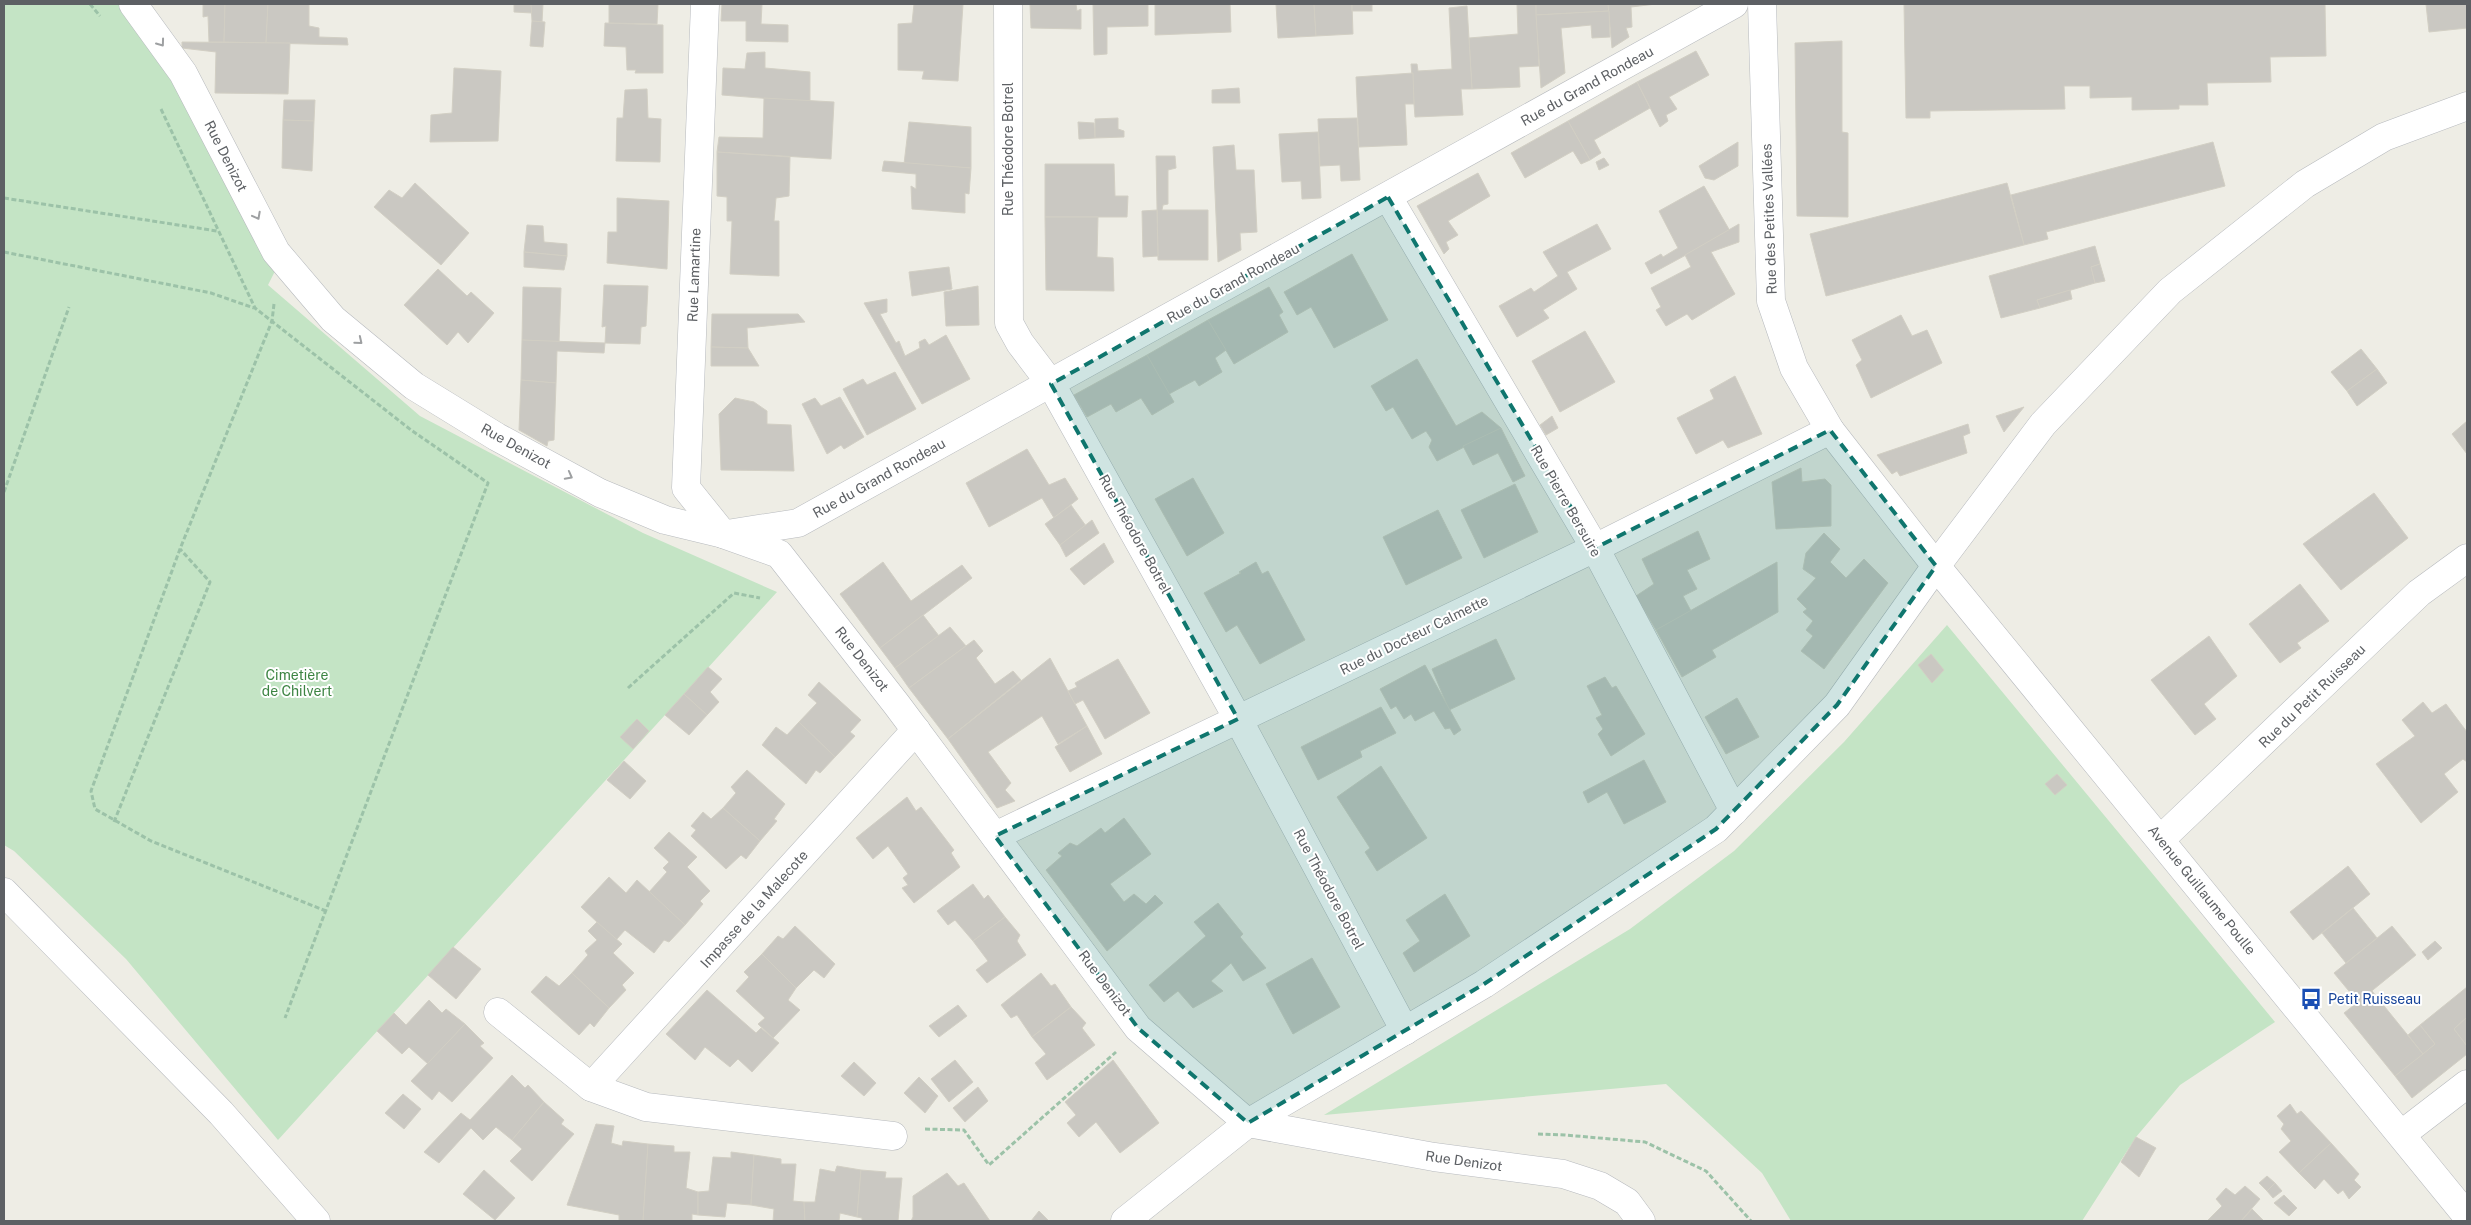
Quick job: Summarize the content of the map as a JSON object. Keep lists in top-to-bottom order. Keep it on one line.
{"streets":{"street":["Rue du Grand Rondeau","Rue Théodore Botrel","Rue Denizot","Rue des Petites Vallées","Rue Lamartine","Rue Pierre Bersuire","Rue du Docteur Calmette","Rue du Petit Ruisseau","Avenue Guillaume Poulle","Impasse de la Malecote"]},"crossings":[["Rue du Grand Rondeau","Rue Théodore Botrel"],["Rue du Grand Rondeau","Rue Denizot"],["Rue du Grand Rondeau","Rue Lamartine"],["Rue du Grand Rondeau","Rue Pierre Bersuire"],["Rue Théodore Botrel","Rue du Docteur Calmette"],["Rue Denizot","Rue Lamartine"],["Rue Denizot","Rue du Docteur Calmette"],["Rue Denizot","Impasse de la Malecote"],["Rue des Petites Vallées","Rue du Docteur Calmette"],["Rue des Petites Vallées","Avenue Guillaume Poulle"],["Rue Pierre Bersuire","Rue du Docteur Calmette"],["Rue du Petit Ruisseau","Avenue Guillaume Poulle"]],"one_way":["Rue Denizot"],"parks":["Cimetière de Chilvert"],"places":{"bus stop":["Petit Ruisseau"]}}
